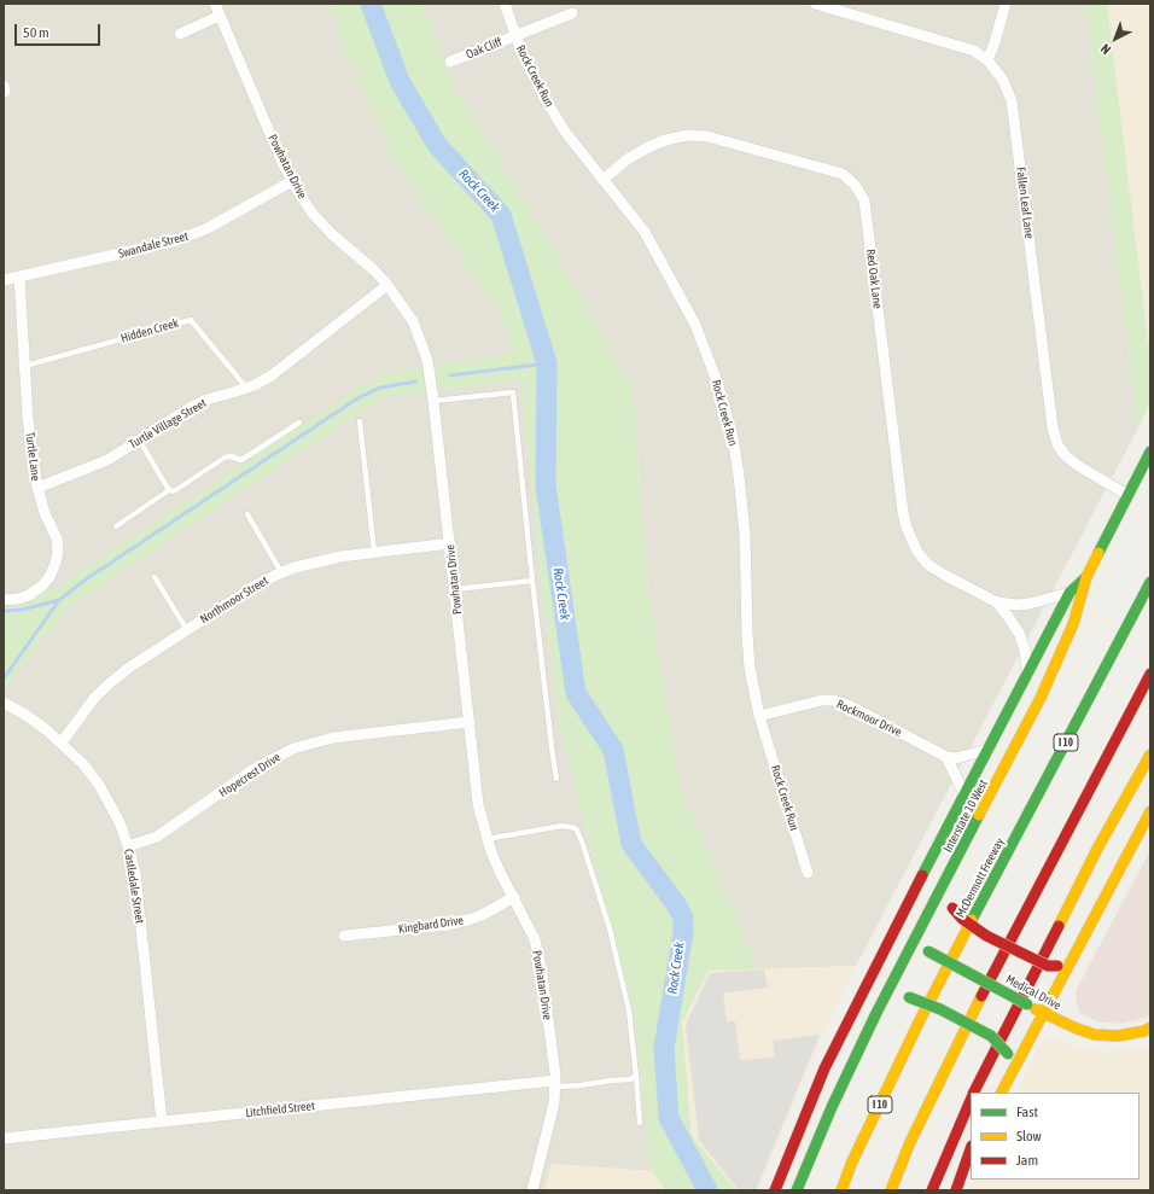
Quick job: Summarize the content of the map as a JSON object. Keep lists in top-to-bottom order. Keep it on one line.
{"streets":{"main road":["I 10","Interstate 10 West","McDermott Freeway","Medical Drive"],"street":["Oak Cliff","Rock Creek Run","Powhatan Drive","Fallen Leaf Lane","Swandale Street","Red Oak Lane","Turtle Village Street","Turtle Lane","Northmoor Street","Rockmoor Drive","Hopecrest Drive","Castledale Street","Kingbard Drive","Litchfield Street"],"lane":["Hidden Creek"]},"crossings":[["Oak Cliff","Rock Creek Run"],["Rock Creek Run","Red Oak Lane"],["Rock Creek Run","Rockmoor Drive"],["Powhatan Drive","Swandale Street"],["Powhatan Drive","Turtle Village Street"],["Powhatan Drive","Northmoor Street"],["Powhatan Drive","Hopecrest Drive"],["Powhatan Drive","Kingbard Drive"],["Powhatan Drive","Litchfield Street"],["Fallen Leaf Lane","Interstate 10 West"],["Swandale Street","Turtle Lane"],["Hidden Creek","Turtle Village Street"],["Hidden Creek","Turtle Lane"],["Turtle Village Street","Turtle Lane"],["Northmoor Street","Castledale Street"],["Hopecrest Drive","Castledale Street"],["Interstate 10 West","Medical Drive"],["Castledale Street","Litchfield Street"]],"water":["Rock Creek"],"legend":["Fast","Slow","Jam"],"scale_bar":"50 m","north":"bottom left"}
